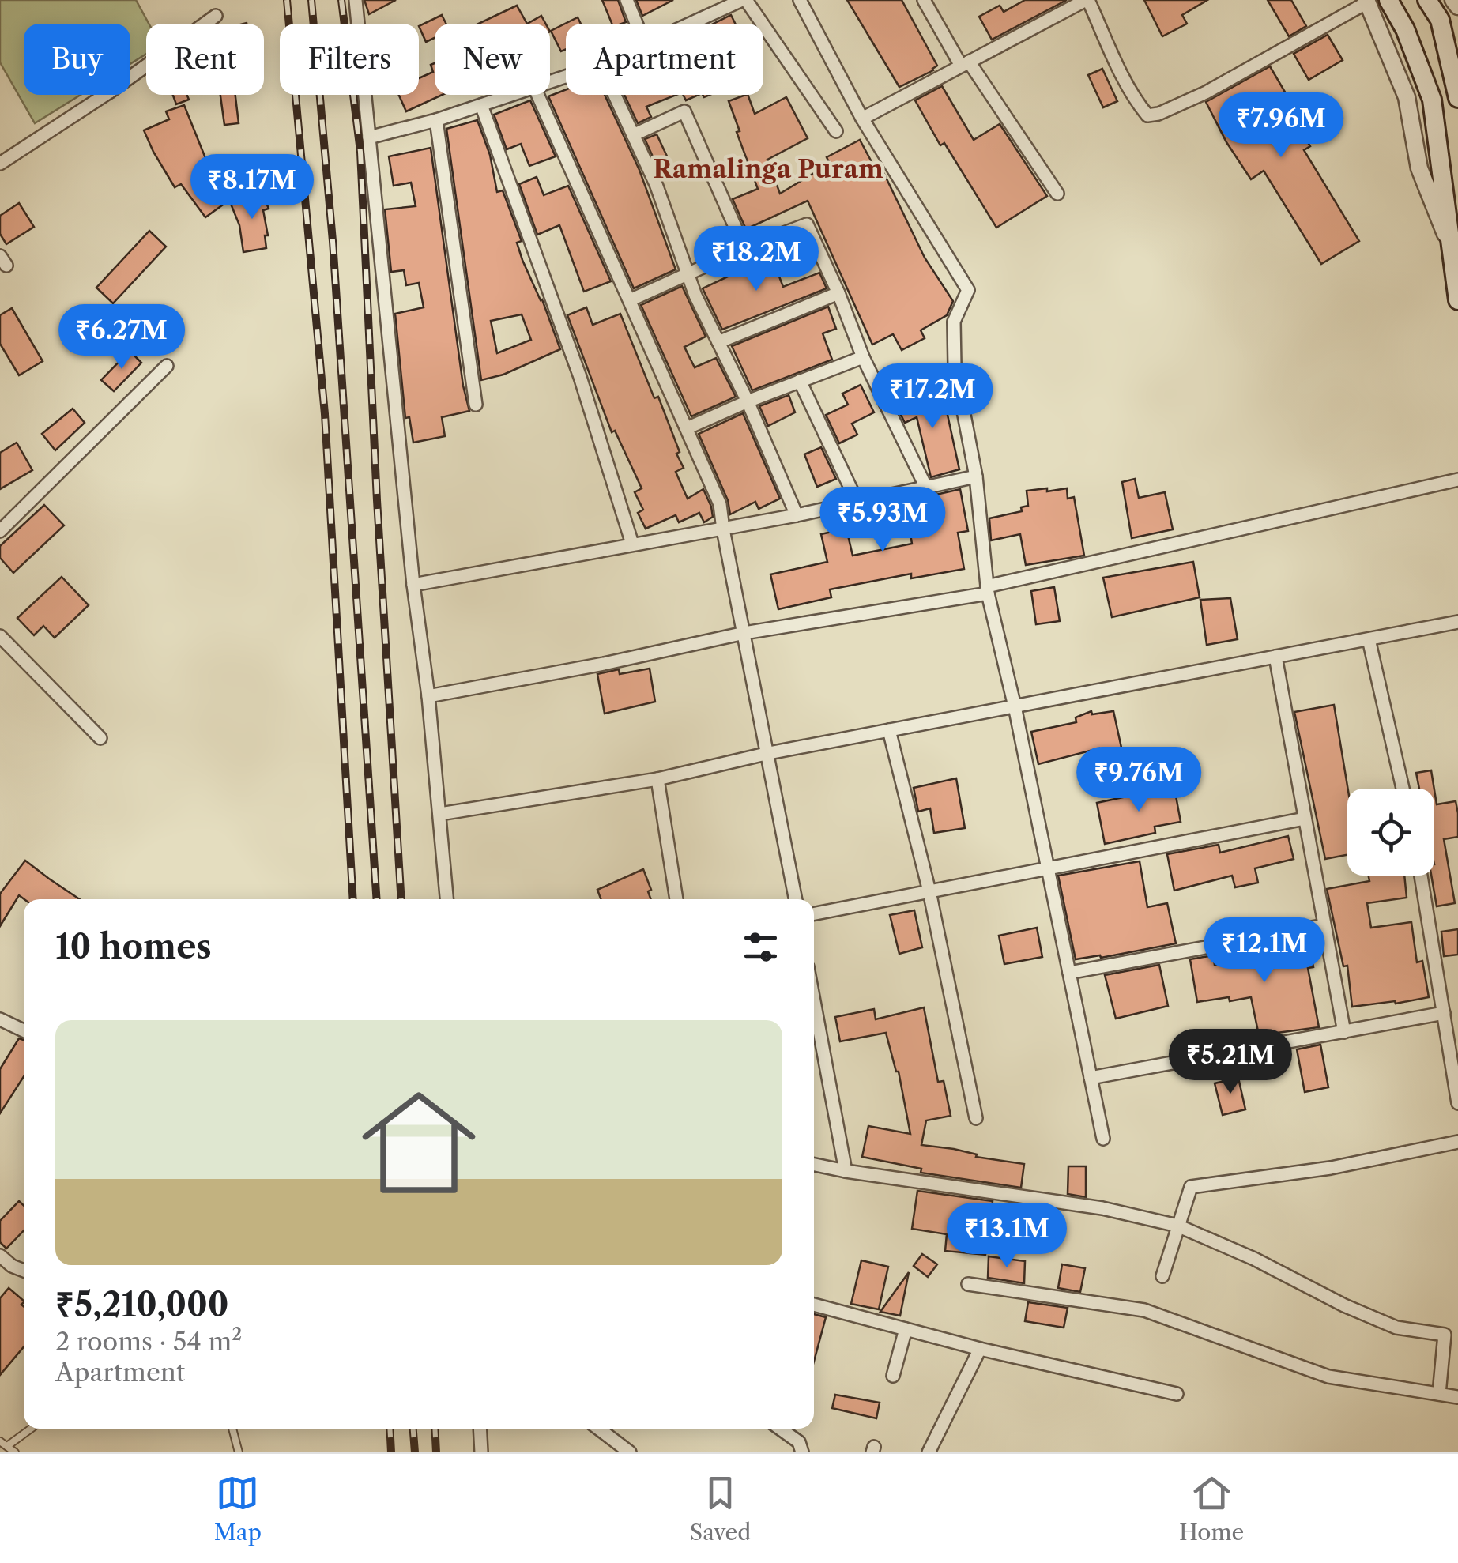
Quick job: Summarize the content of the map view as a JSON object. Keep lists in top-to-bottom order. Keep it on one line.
{"districts":["Ramalinga Puram"],"page":{"chip":["Buy","Rent","Filters","New","Apartment"],"price":["₹7.96M","₹8.17M","₹18.2M","₹6.27M","₹17.2M","₹5.93M","₹9.76M","₹12.1M","₹5.21M","₹13.1M"],"heading":"10 homes","list":[{"name":"₹5,210,000","note":"2 rooms · 54 m² · Apartment"}],"tabs":["Map","Saved","Home"]}}
